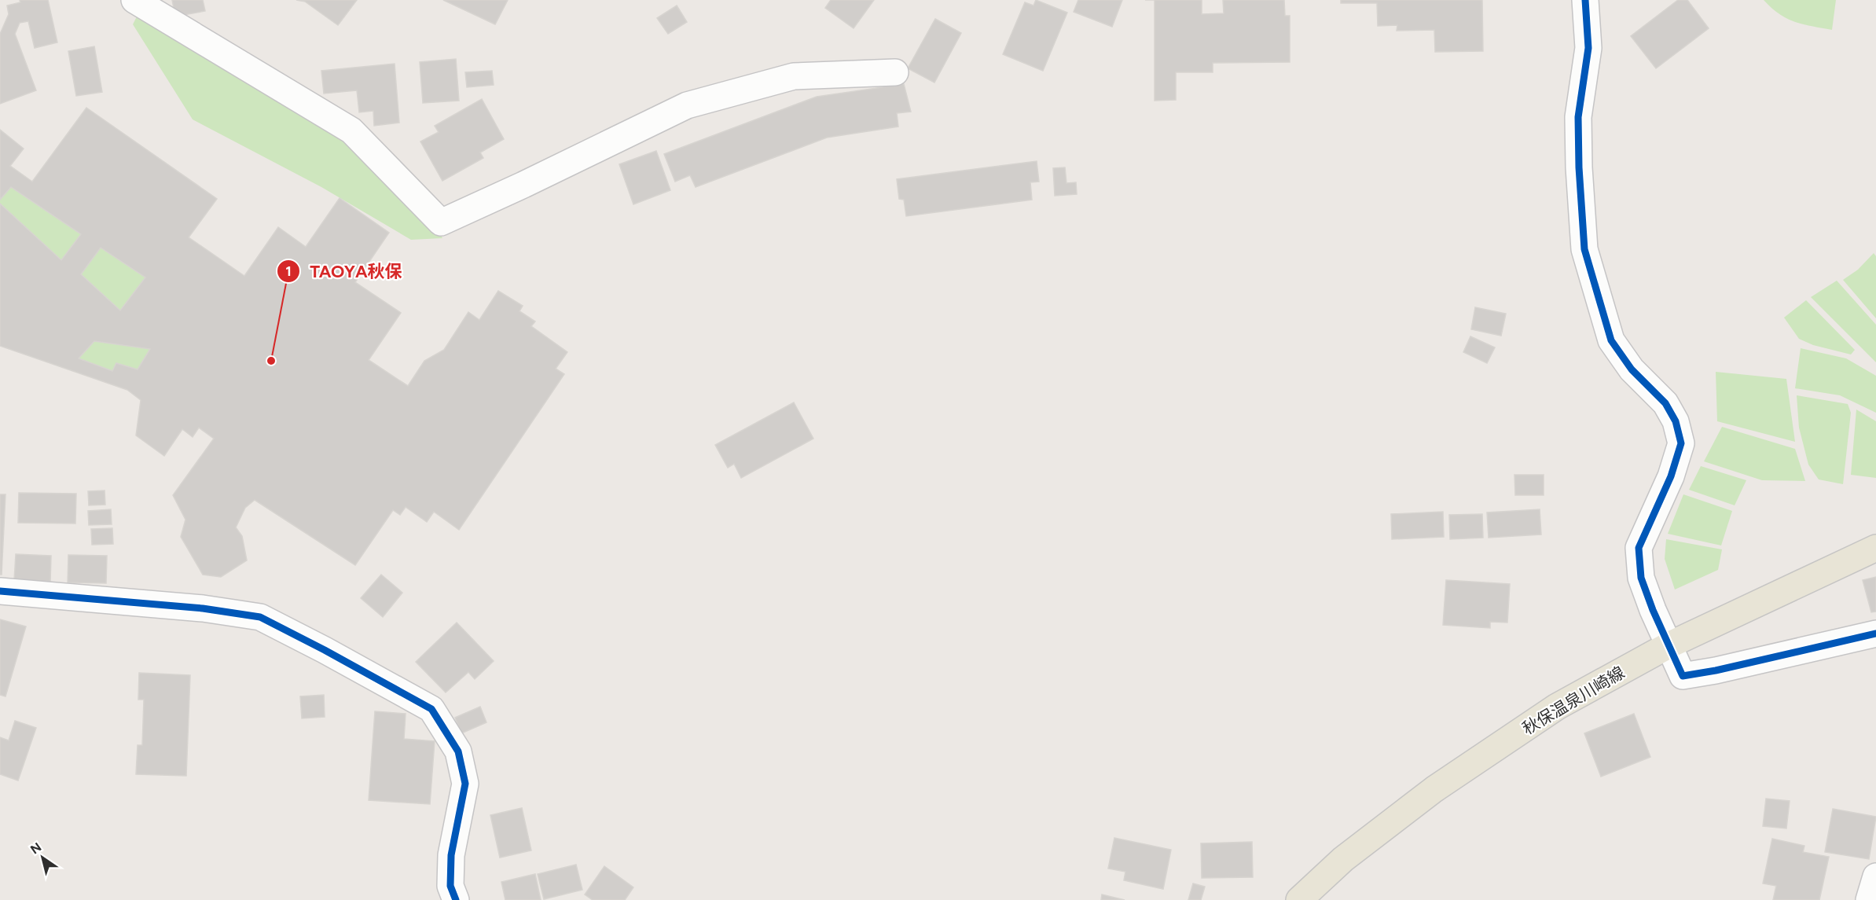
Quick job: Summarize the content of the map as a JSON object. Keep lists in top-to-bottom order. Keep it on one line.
{"streets":{"main road":["秋保温泉川崎線"]},"places":["TAOYA秋保"],"north":"top left"}
